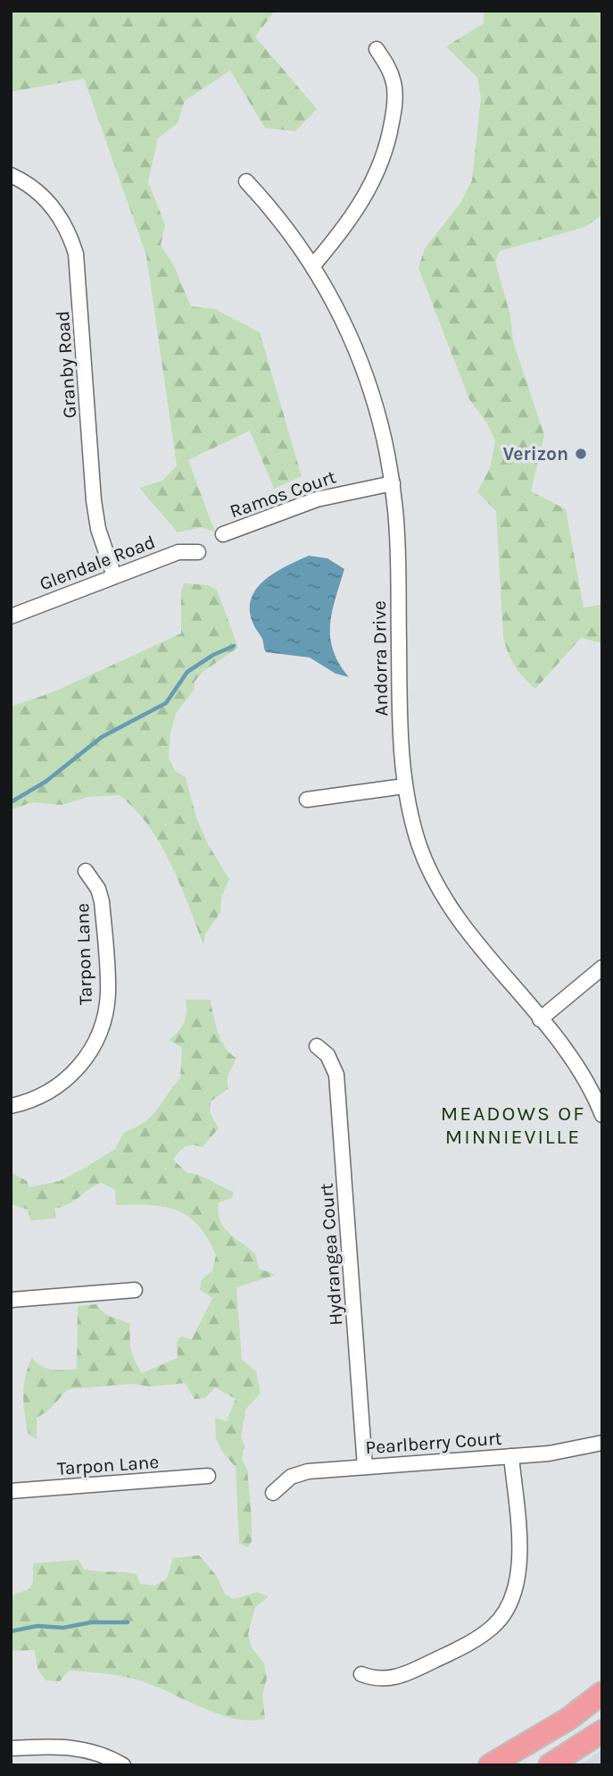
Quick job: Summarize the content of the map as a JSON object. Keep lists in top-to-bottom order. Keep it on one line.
{"streets":{"street":["Granby Road","Ramos Court","Glendale Road","Andorra Drive","Tarpon Lane","Hydrangea Court","Pearlberry Court"]},"crossings":[["Granby Road","Glendale Road"],["Ramos Court","Andorra Drive"],["Hydrangea Court","Pearlberry Court"]],"districts":["MEADOWS OF MINNIEVILLE"],"places":["Verizon"]}
